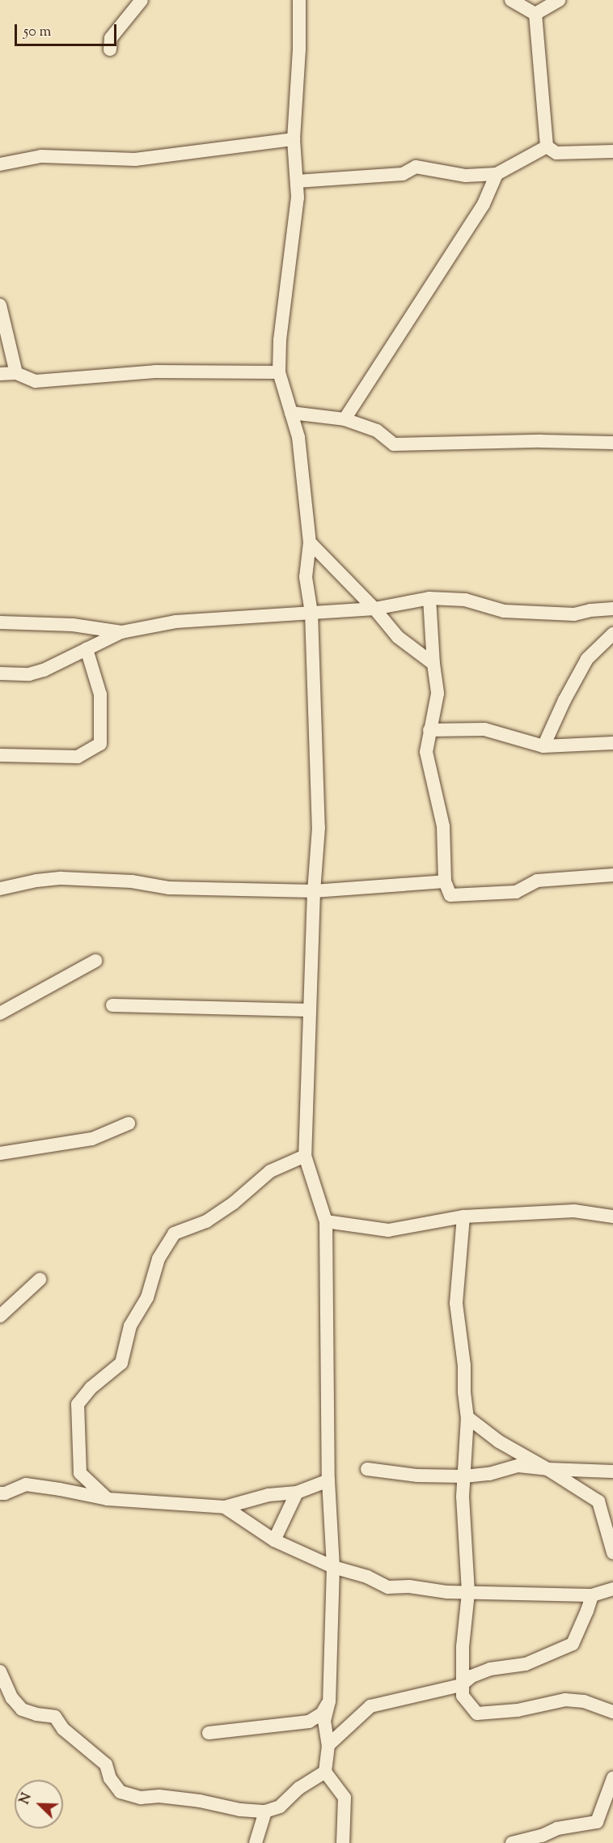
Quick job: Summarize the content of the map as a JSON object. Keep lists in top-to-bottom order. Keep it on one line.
{"scale_bar":"50 m","north":"top left"}
